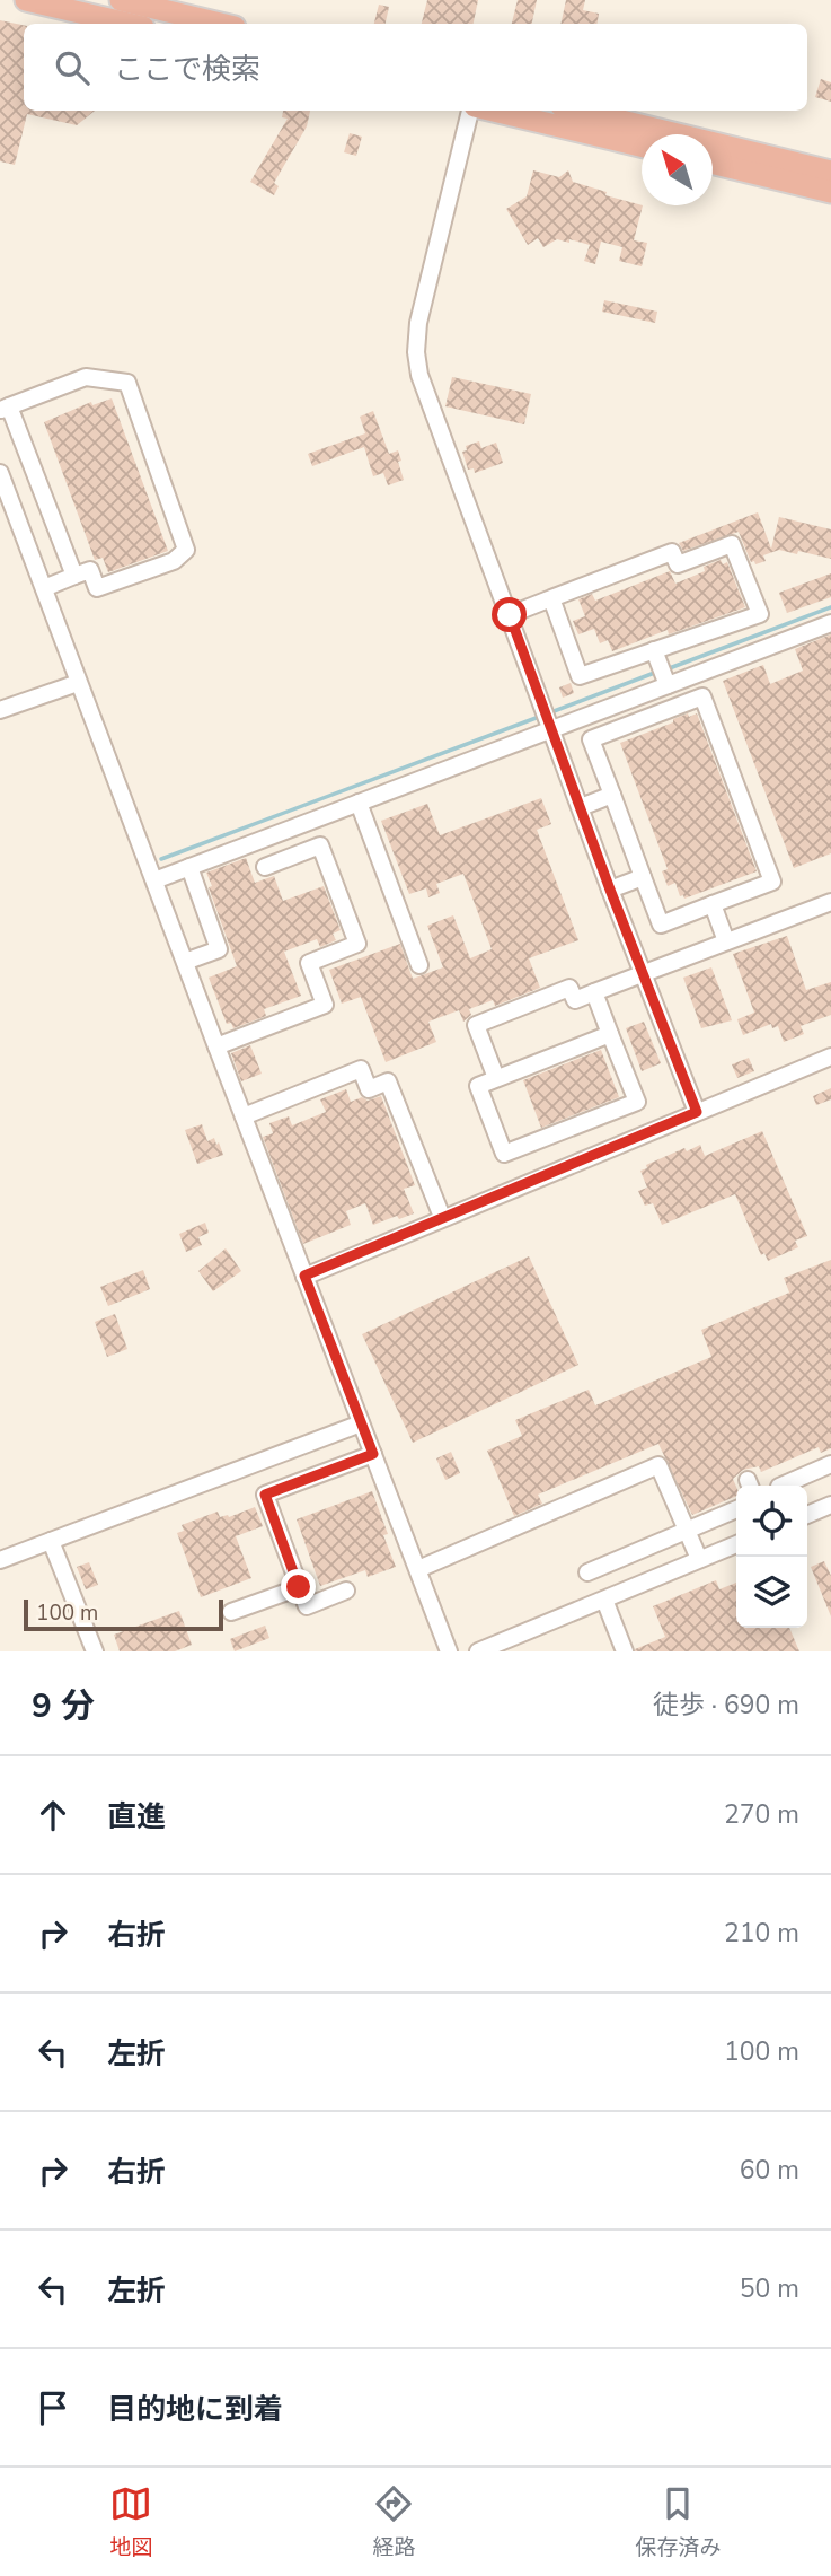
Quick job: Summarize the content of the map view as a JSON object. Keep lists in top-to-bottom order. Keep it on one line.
{"scale_bar":"100 m","north":"top left","page":{"search":"ここで検索","scale":"100 m","heading":["9 分","徒歩 · 690 m"],"list":[["直進","270 m"],["右折","210 m"],["左折","100 m"],["右折","60 m"],["左折","50 m"],"目的地に到着"],"nav":["地図","経路","保存済み"]}}
